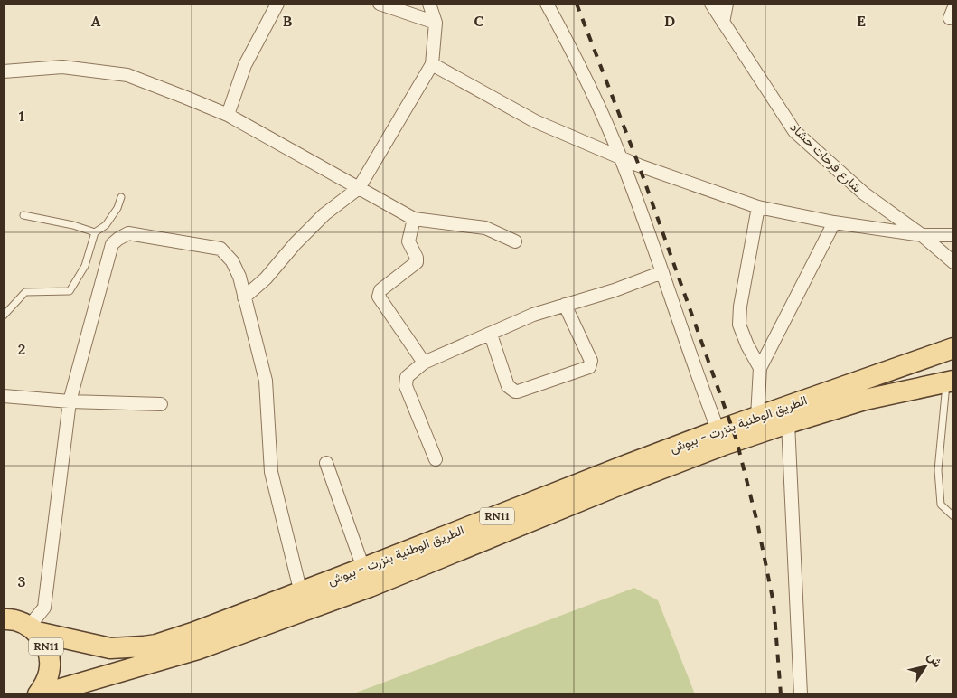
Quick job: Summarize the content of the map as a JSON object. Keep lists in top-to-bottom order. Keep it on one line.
{"streets":{"main road":["الطريق الوطنية بنزرت - ببوش","RN11"],"street":["شارع فرحات حشاد"]},"crossings":[["الطريق الوطنية بنزرت - ببوش","RN11"]],"north":"top right","grid":{"columns":["A","B","C","D","E"],"rows":["1","2","3"]}}
